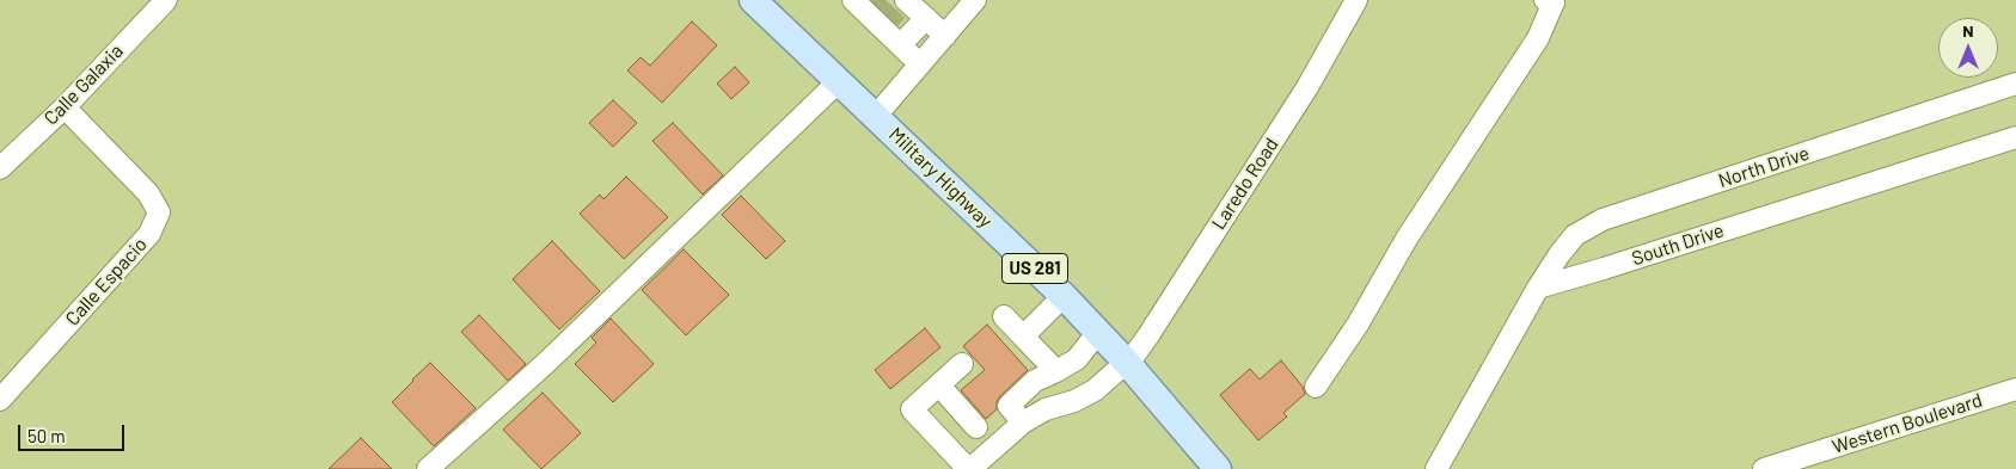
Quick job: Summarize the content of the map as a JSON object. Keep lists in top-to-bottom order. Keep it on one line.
{"streets":{"main road":["Military Highway","US 281"],"street":["Calle Galaxia","North Drive","Laredo Road","South Drive","Calle Espacio","Western Boulevard"]},"crossings":[["Calle Galaxia","Calle Espacio"],["North Drive","South Drive"],["Military Highway","Laredo Road"]],"scale_bar":"50 m","north":"top"}
